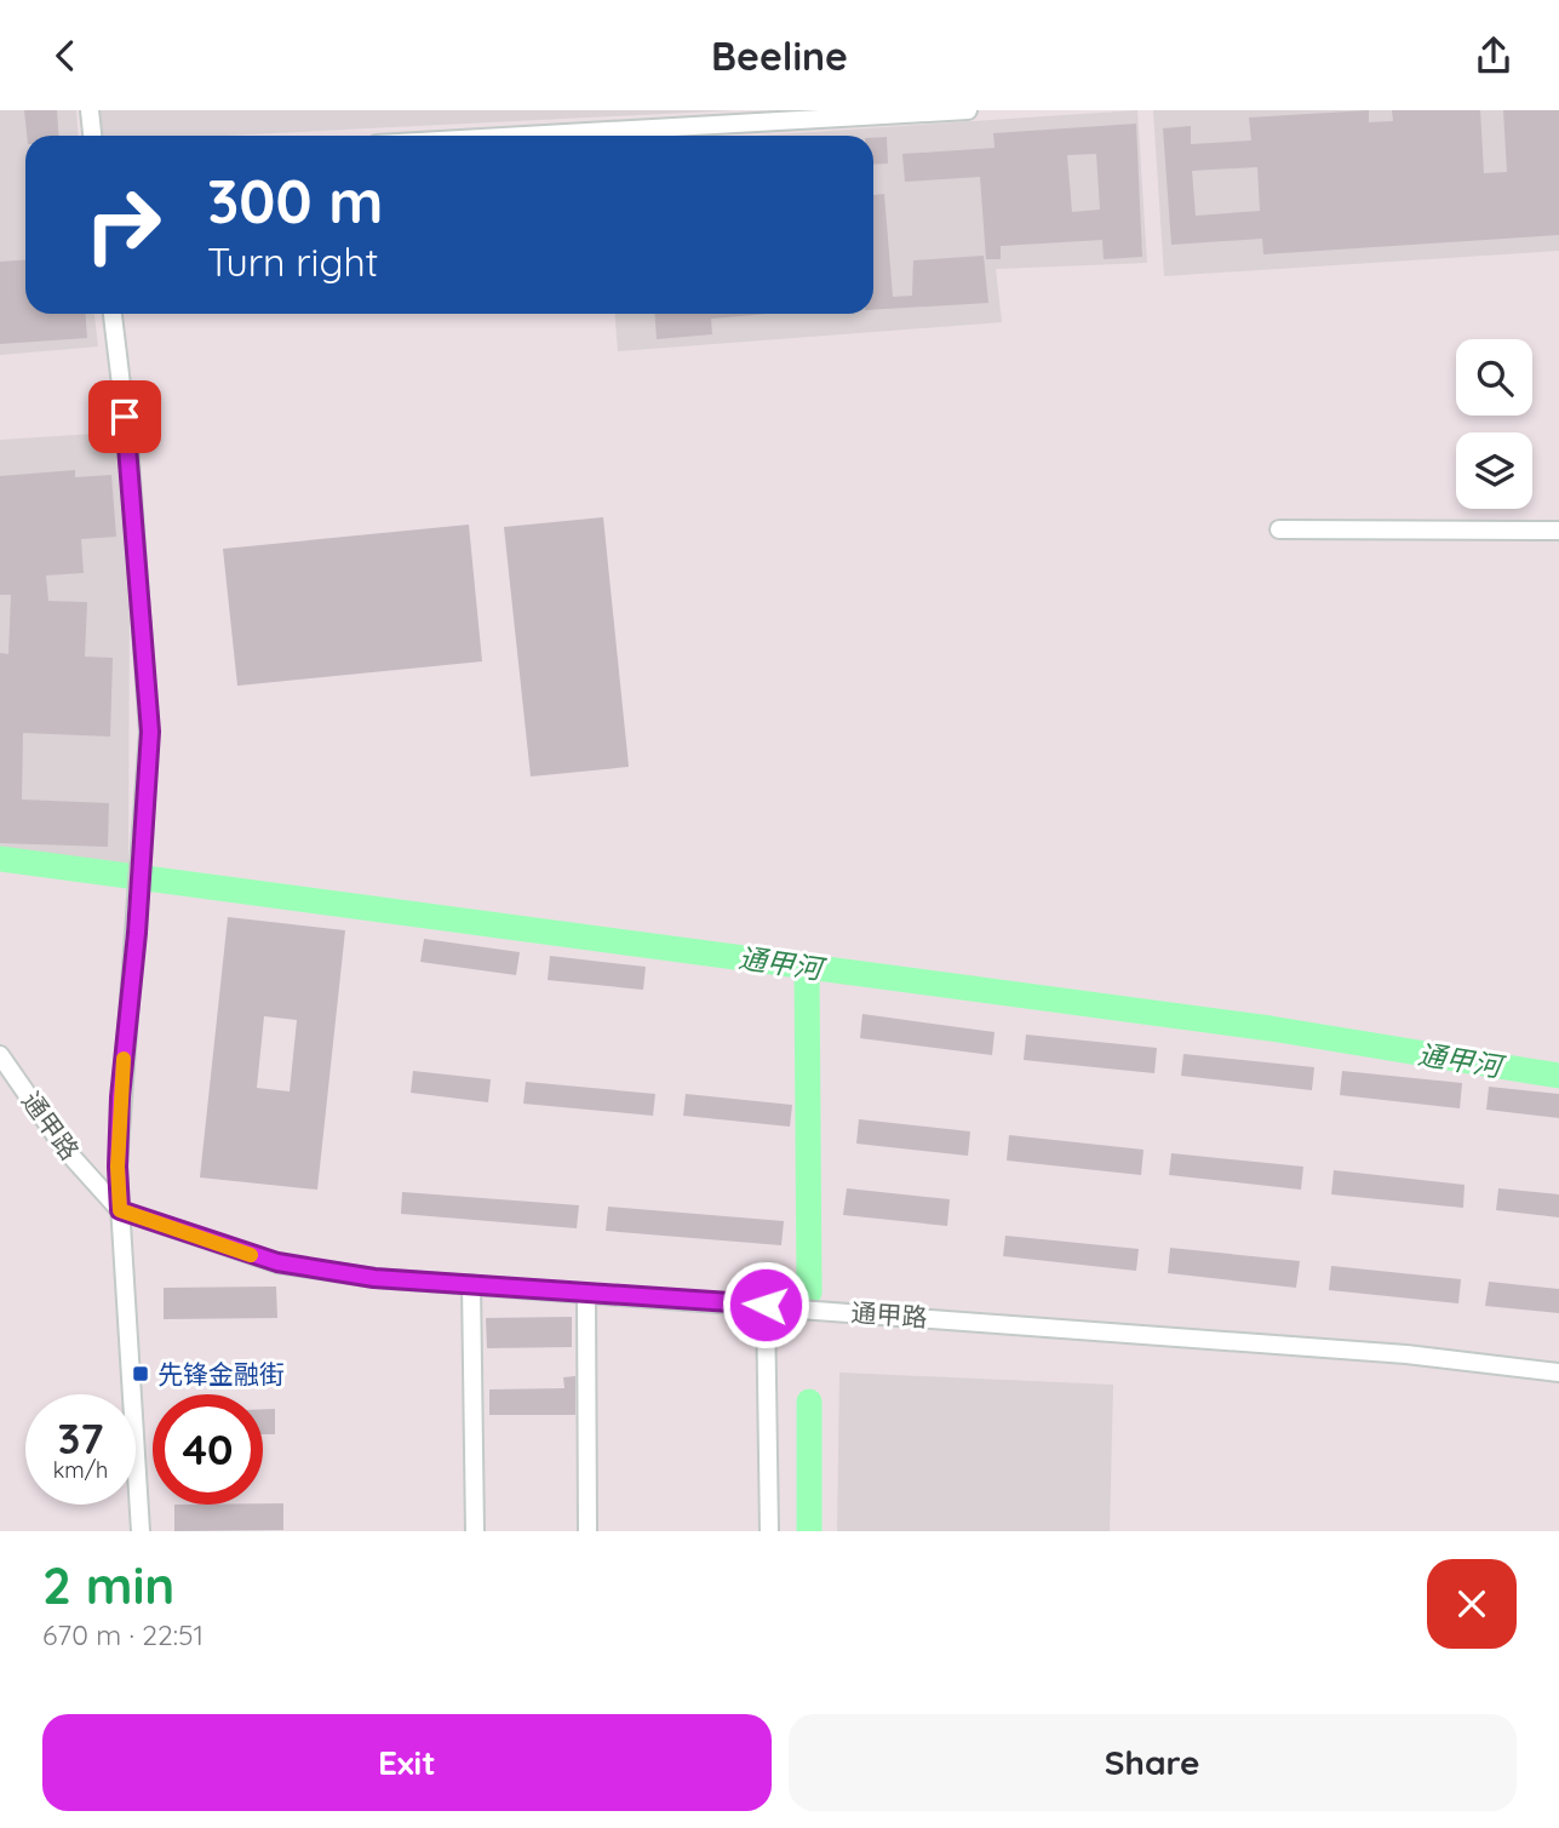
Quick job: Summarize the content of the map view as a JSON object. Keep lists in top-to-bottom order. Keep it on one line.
{"streets":{"street":["通甲路"]},"water":["通甲河"],"places":{"transit":["先锋金融街"]},"page":{"header":"Beeline","turn":["300 m","Turn right"],"speed":"37 km/h","limit":"40","heading":["2 min","670 m · 22:51"],"buttons":["Exit","Share"]}}
